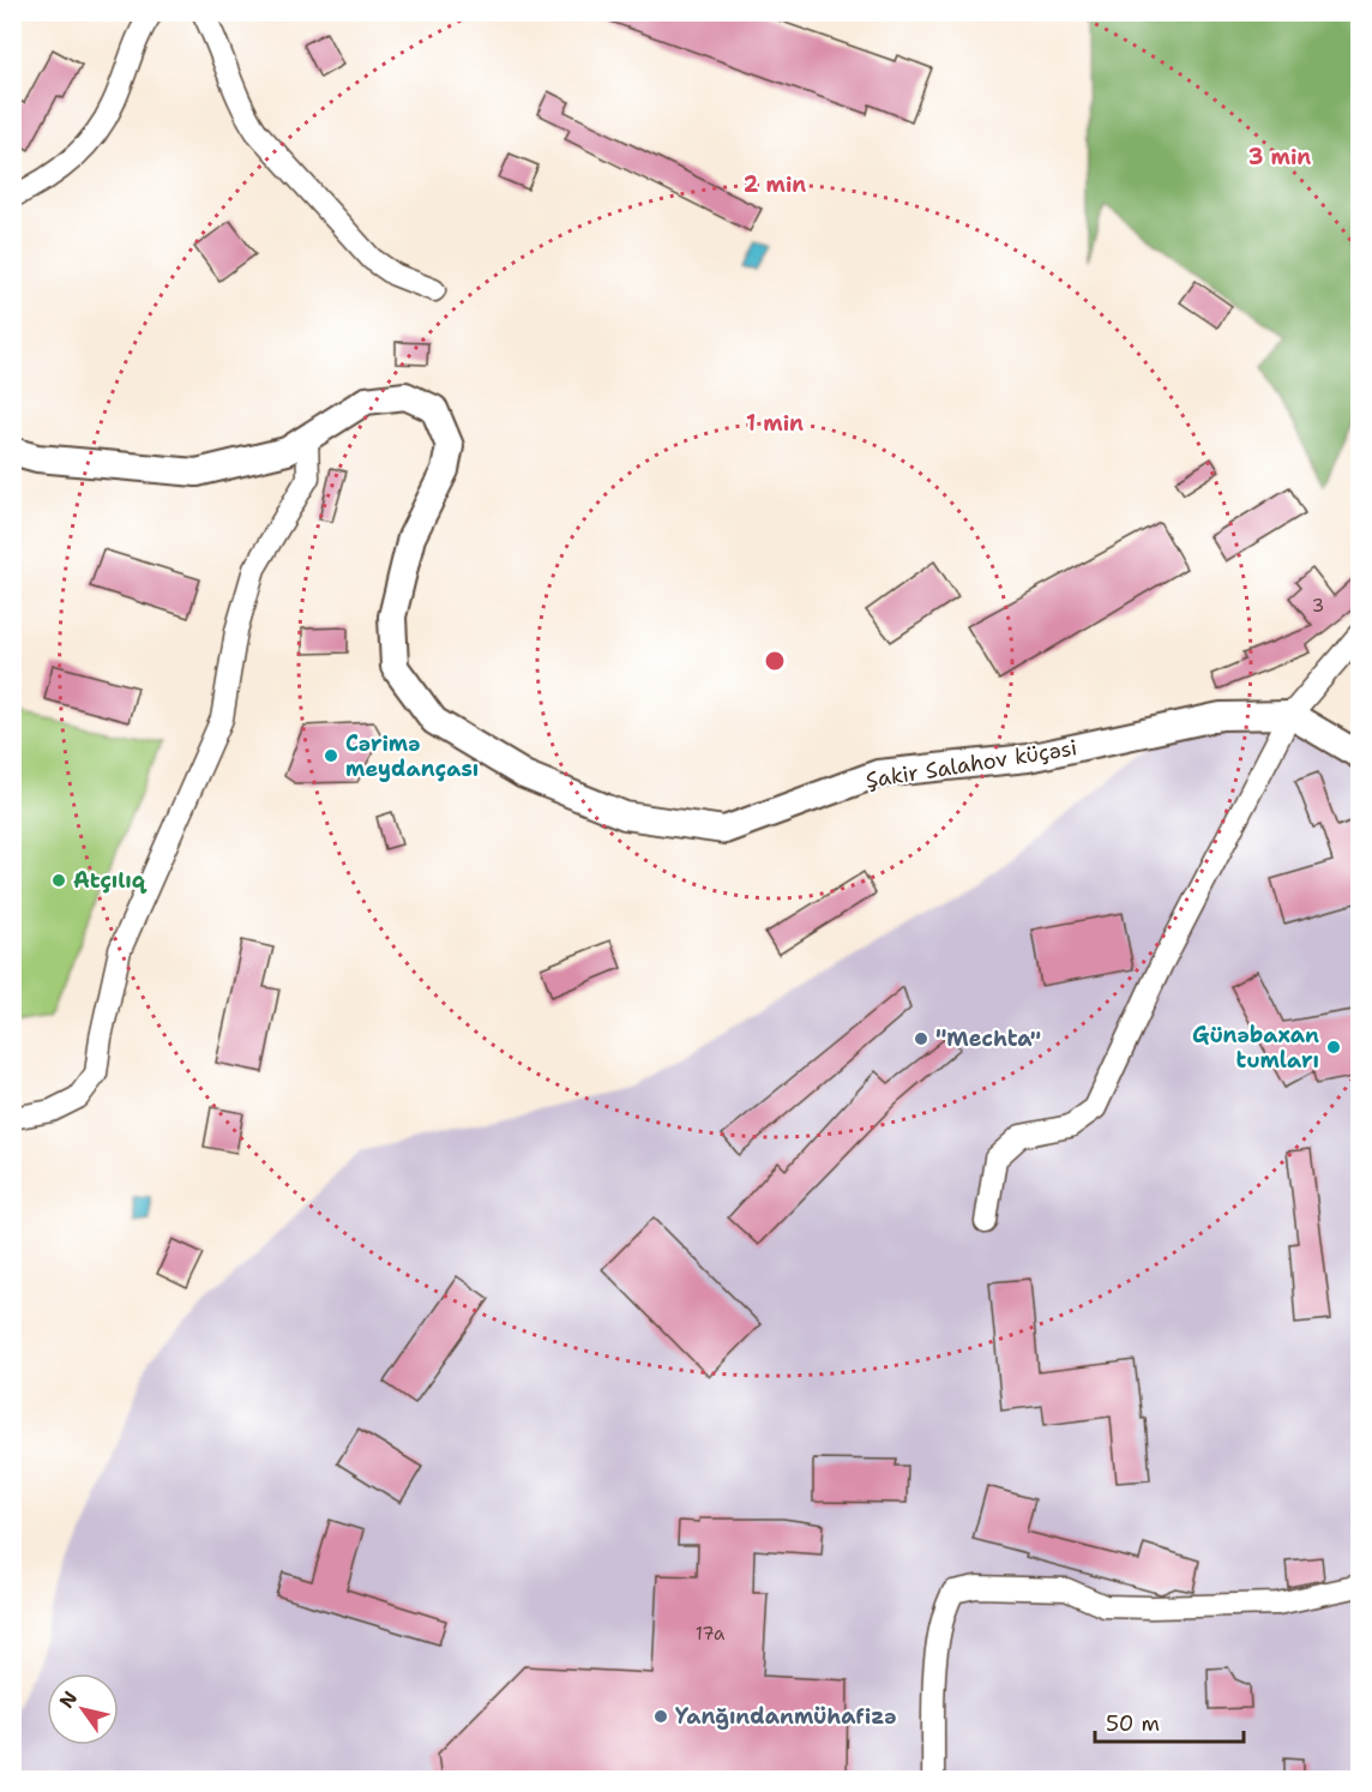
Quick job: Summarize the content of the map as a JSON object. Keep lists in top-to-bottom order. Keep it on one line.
{"streets":{"street":["Şakir Salahov küçəsi"]},"places":["Cərimə meydançası","Atçılıq","\"Mechta\"","Günəbaxan tumları","Yanğındanmühafizə"],"house_numbers":["3","17a"],"scale_bar":"50 m","north":"top left","rings":["3 min","2 min","1 min"]}
